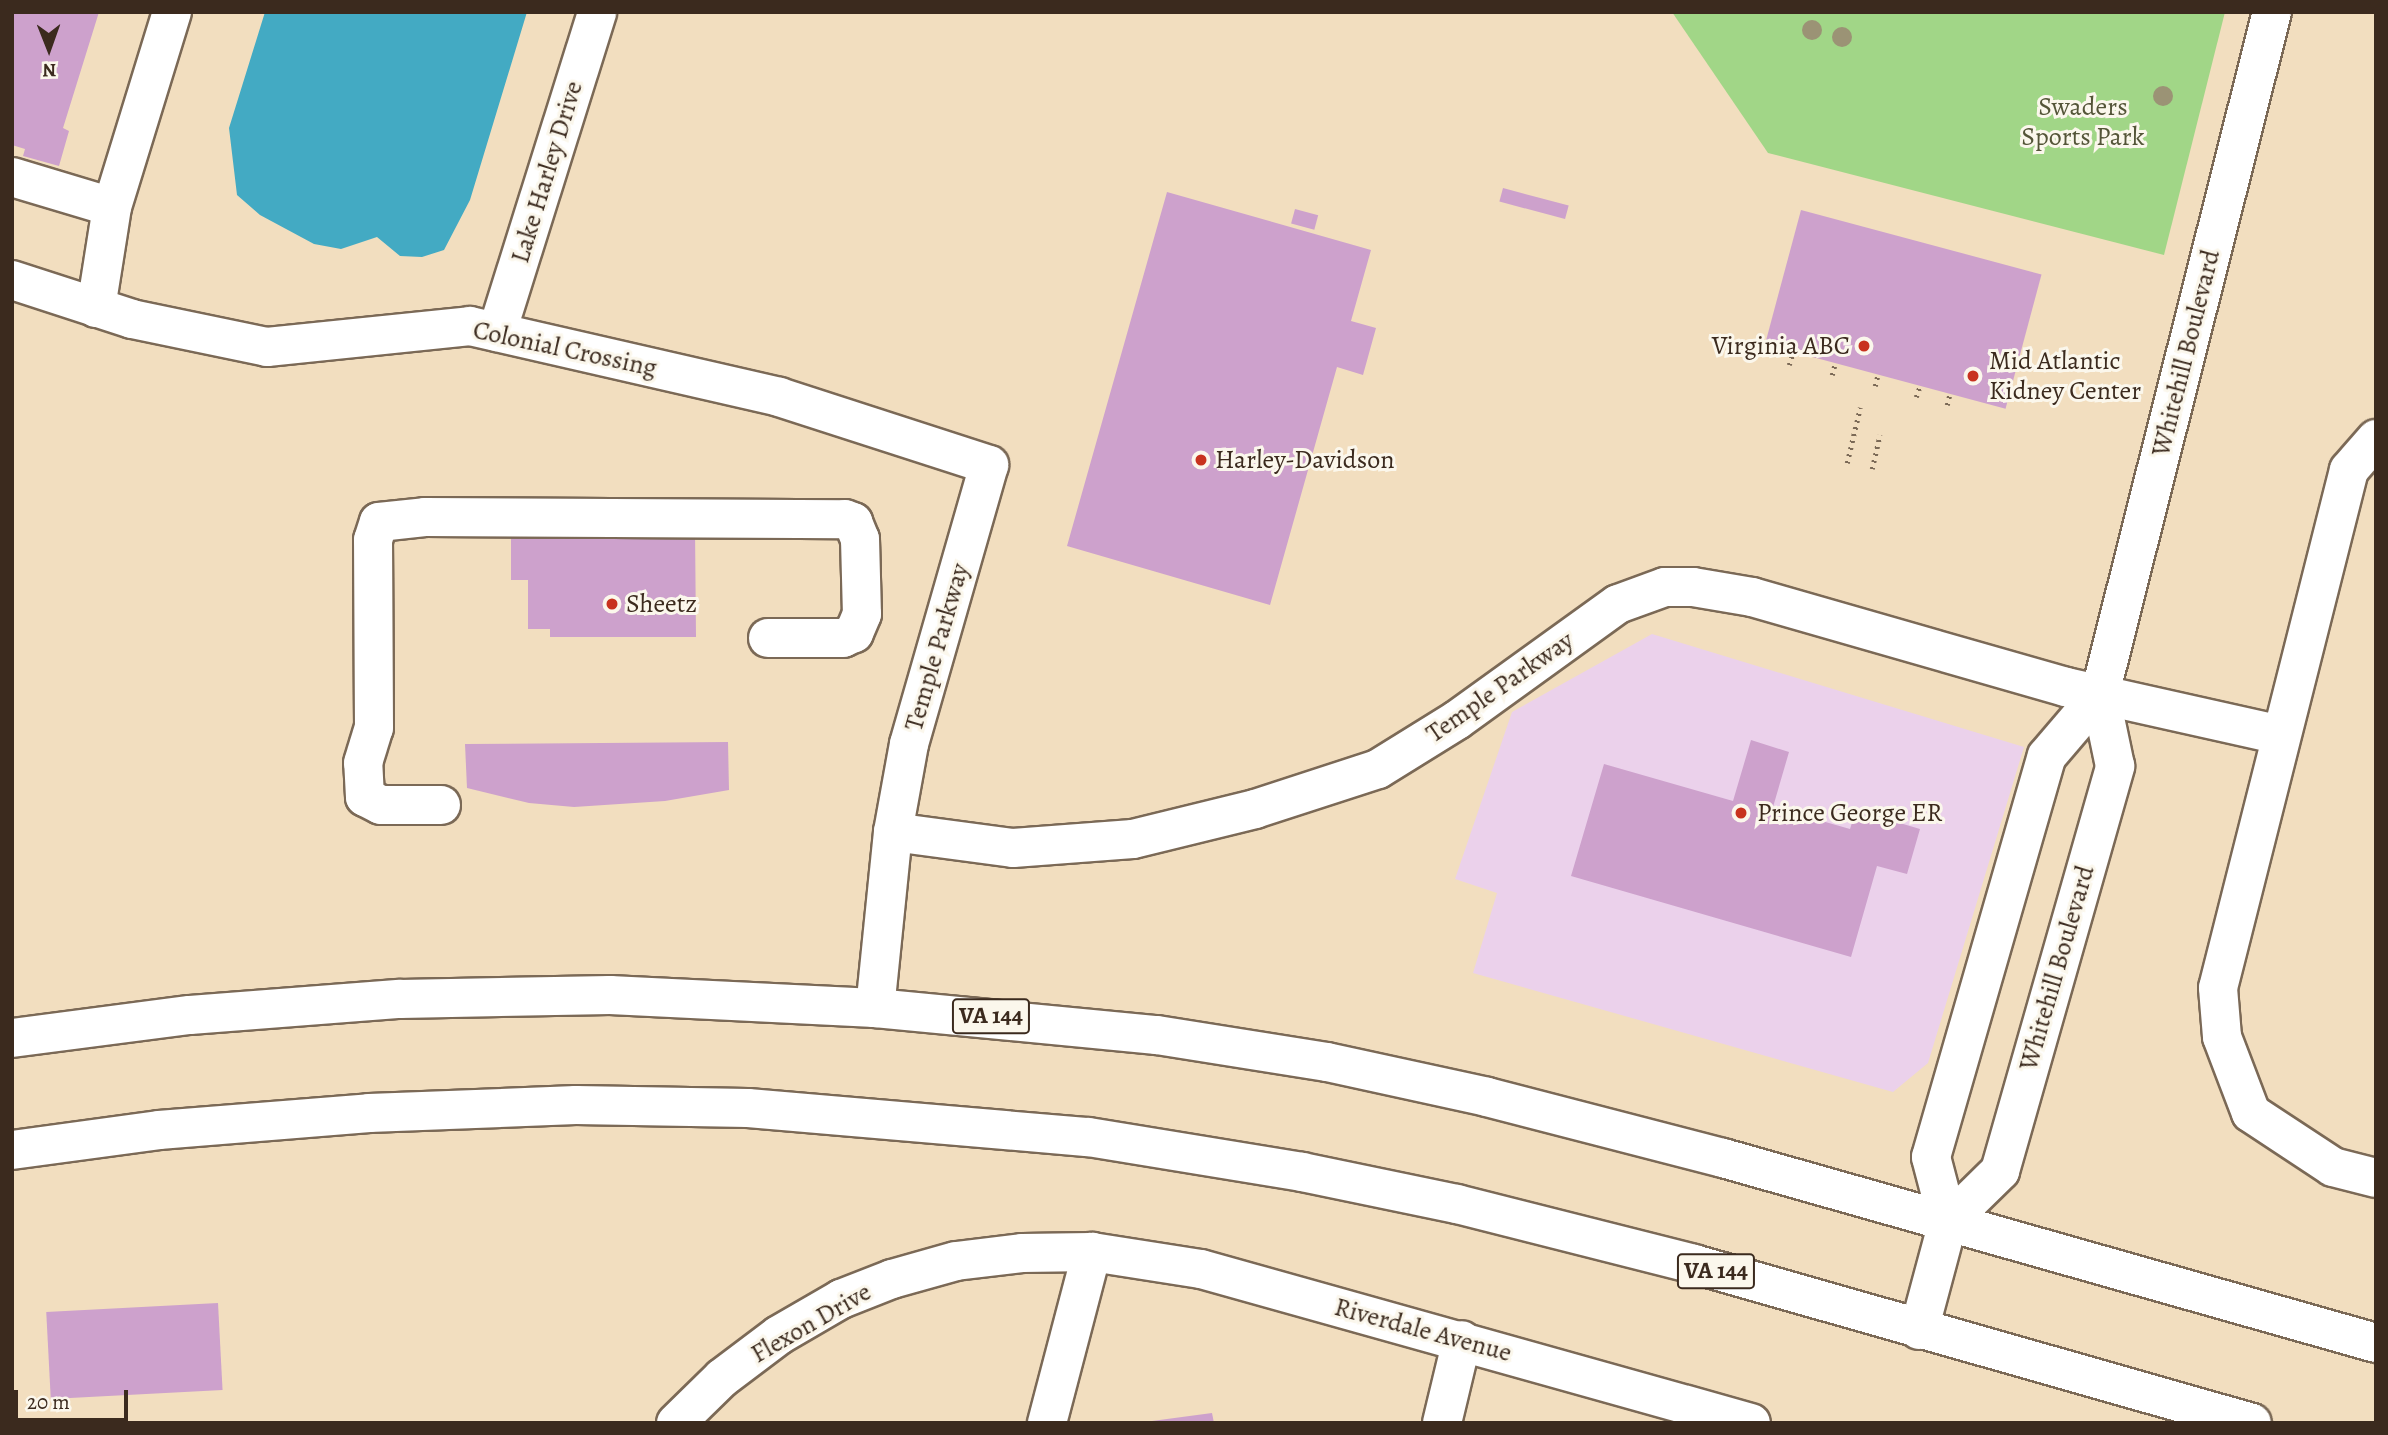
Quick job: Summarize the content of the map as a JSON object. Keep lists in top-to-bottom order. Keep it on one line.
{"streets":{"street":["Lake Harley Drive","Colonial Crossing","Whitehill Boulevard","Temple Parkway","VA 144","Flexon Drive","Riverdale Avenue"]},"crossings":[["Lake Harley Drive","Colonial Crossing"],["Colonial Crossing","Temple Parkway"],["Whitehill Boulevard","Temple Parkway"],["Whitehill Boulevard","VA 144"],["Temple Parkway","VA 144"],["Flexon Drive","Riverdale Avenue"]],"parks":["Swaders Sports Park"],"places":["Virginia ABC","Mid Atlantic Kidney Center","Harley-Davidson","Sheetz","Prince George ER"],"scale_bar":"20 m","north":"bottom"}
